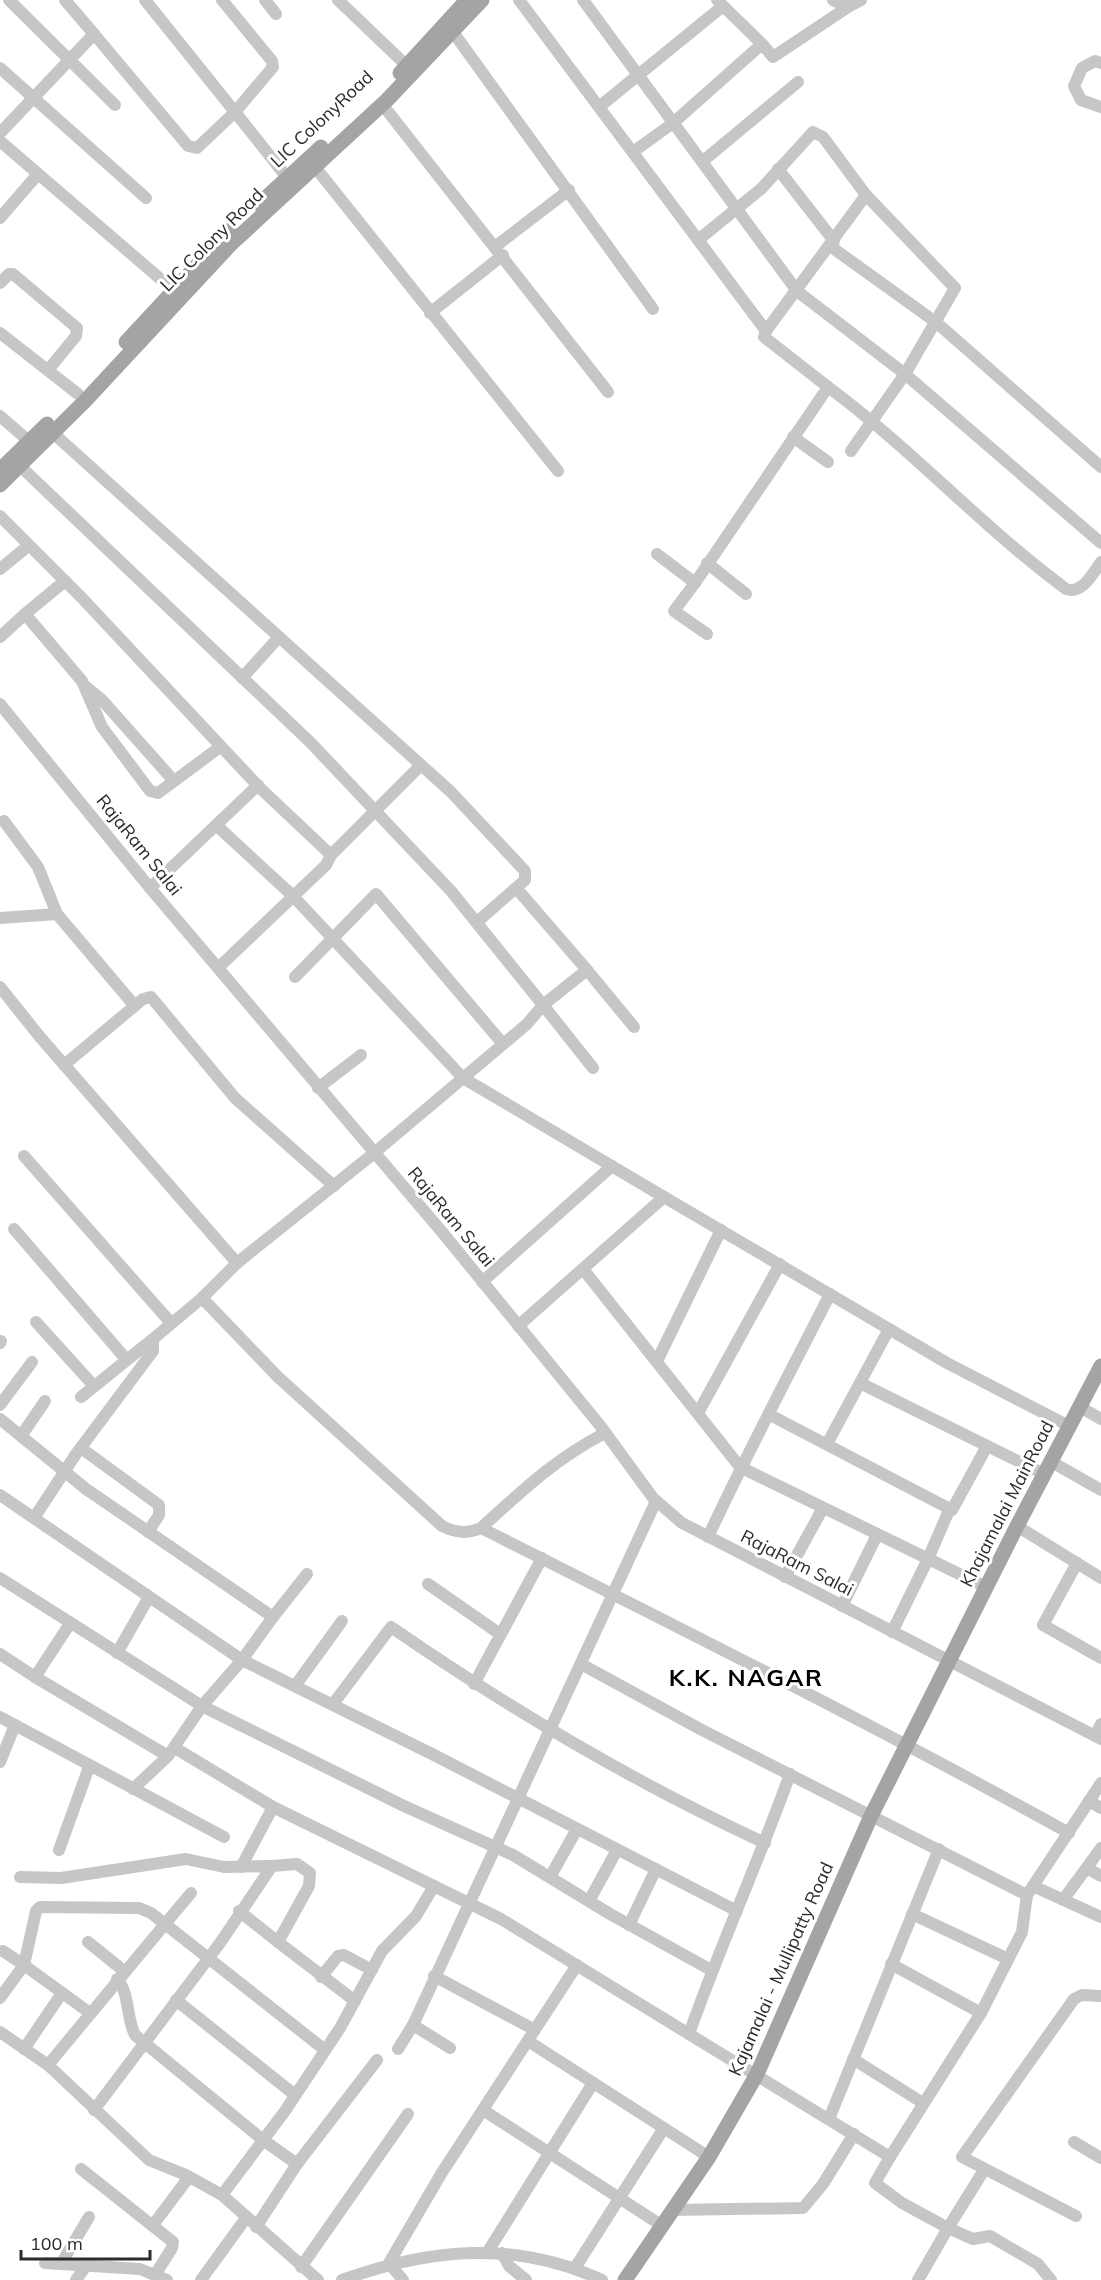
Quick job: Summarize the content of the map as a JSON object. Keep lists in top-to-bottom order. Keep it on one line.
{"streets":{"main road":["LIC ColonyRoad","LIC Colony Road","Khajamalai MainRoad","Kajamalai - Mullipatty Road"],"street":["RajaRam Salai"]},"crossings":[["LIC ColonyRoad","LIC Colony Road"],["RajaRam Salai","Khajamalai MainRoad"],["RajaRam Salai","Kajamalai - Mullipatty Road"],["Khajamalai MainRoad","Kajamalai - Mullipatty Road"]],"districts":["K.K. NAGAR"],"scale_bar":"100 m"}
